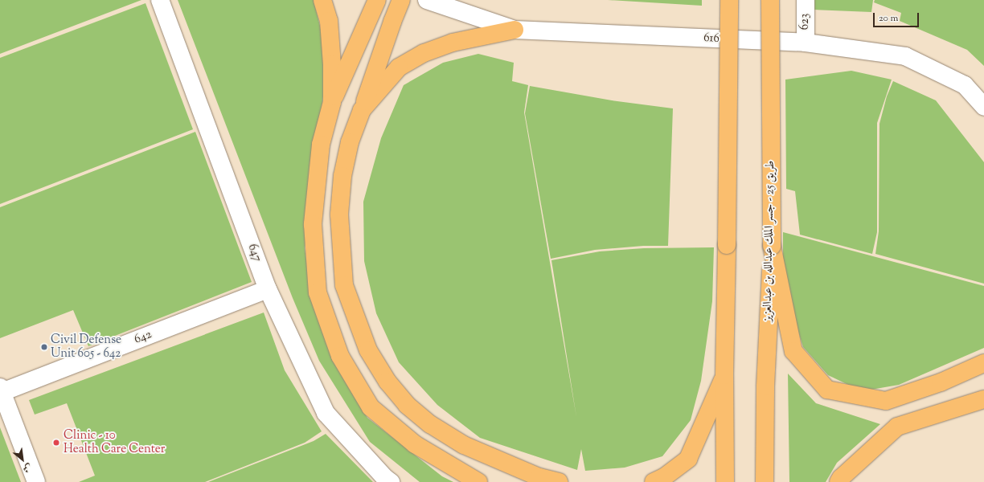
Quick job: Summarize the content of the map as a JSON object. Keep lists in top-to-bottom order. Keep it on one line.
{"streets":{"main road":["طريق 25 - جسر الملك عبدالله بن عبدالعزيز"],"street":["623","616","647","642"]},"crossings":[["623","616"],["647","642"]],"places":["Civil Defense Unit 605 - 642","Clinic - 10 Health Care Center"],"scale_bar":"20 m","north":"bottom right"}
